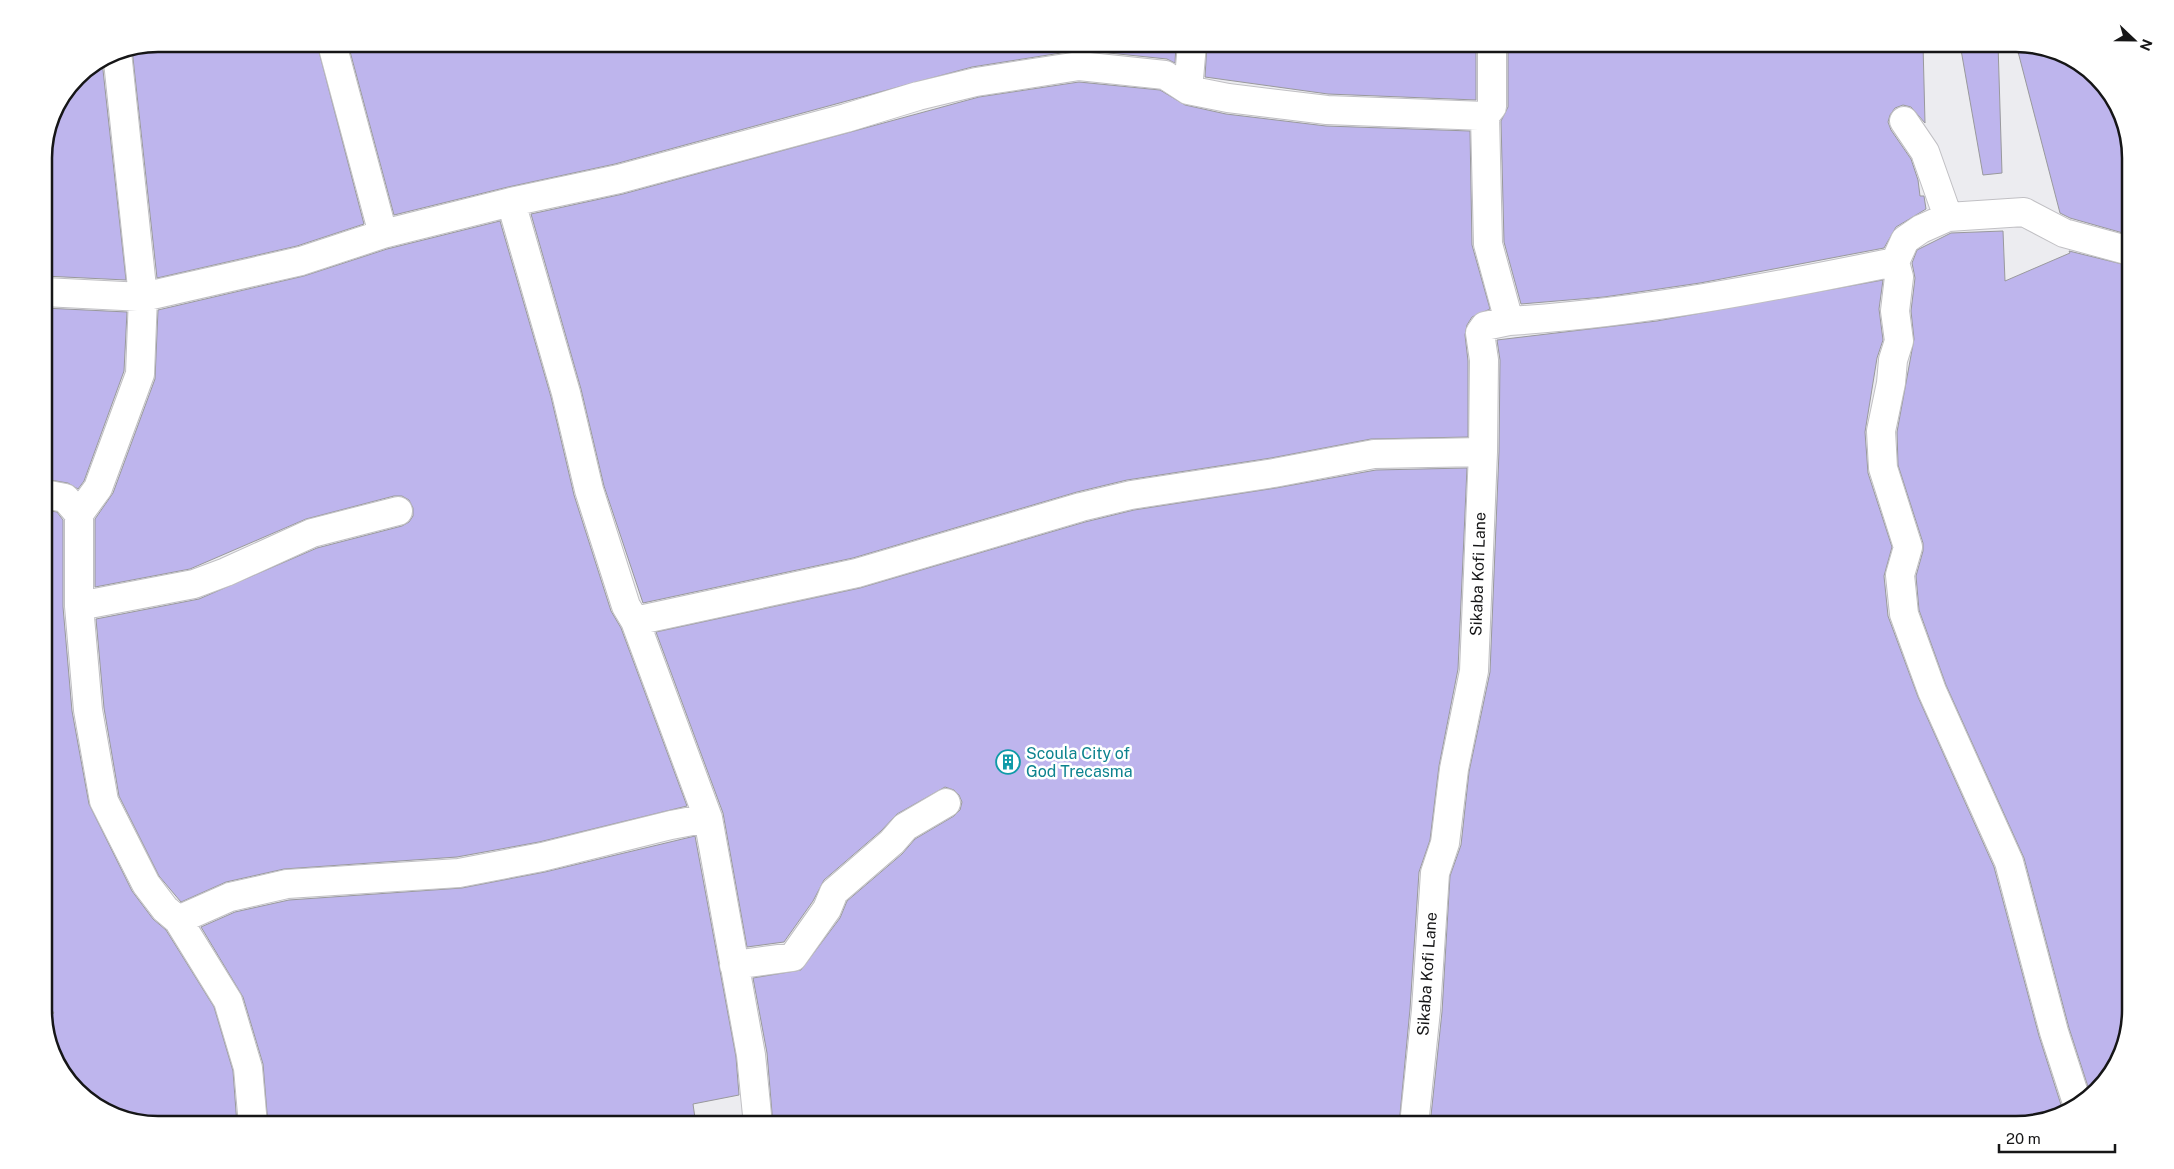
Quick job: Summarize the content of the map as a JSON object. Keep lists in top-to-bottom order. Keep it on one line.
{"streets":{"street":["Sikaba Kofi Lane"]},"places":{"building":["Scoula City of God Trecasma"]},"scale_bar":"20 m","north":"right"}
